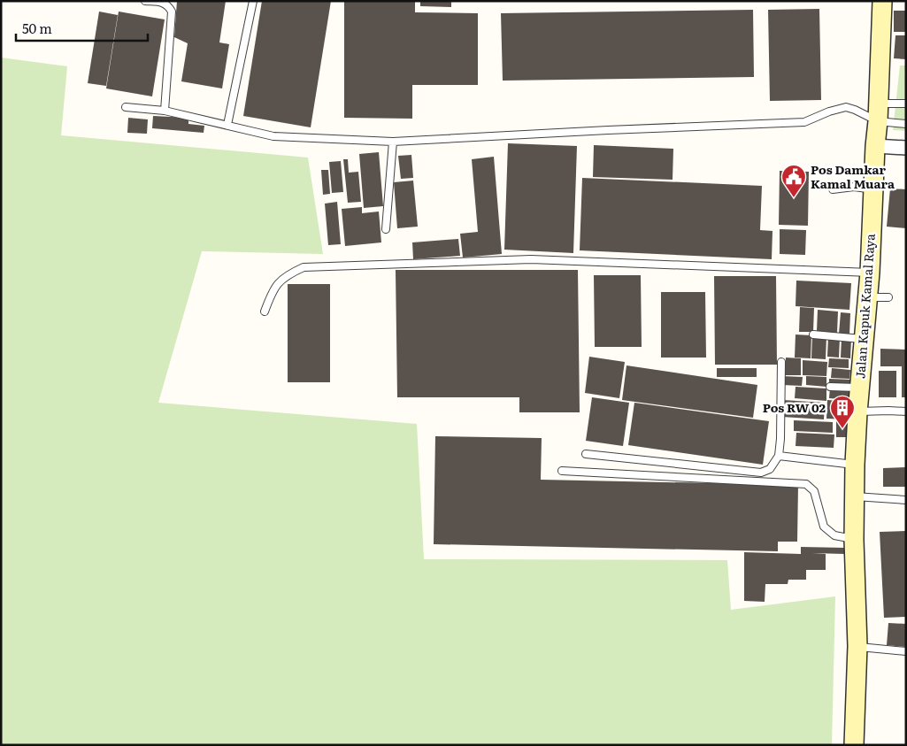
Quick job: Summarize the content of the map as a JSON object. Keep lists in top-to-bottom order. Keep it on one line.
{"streets":{"main road":["Jalan Kapuk Kamal Raya"]},"places":{"public building":["Pos Damkar Kamal Muara"],"building":["Pos RW 02"]},"scale_bar":"50 m"}
